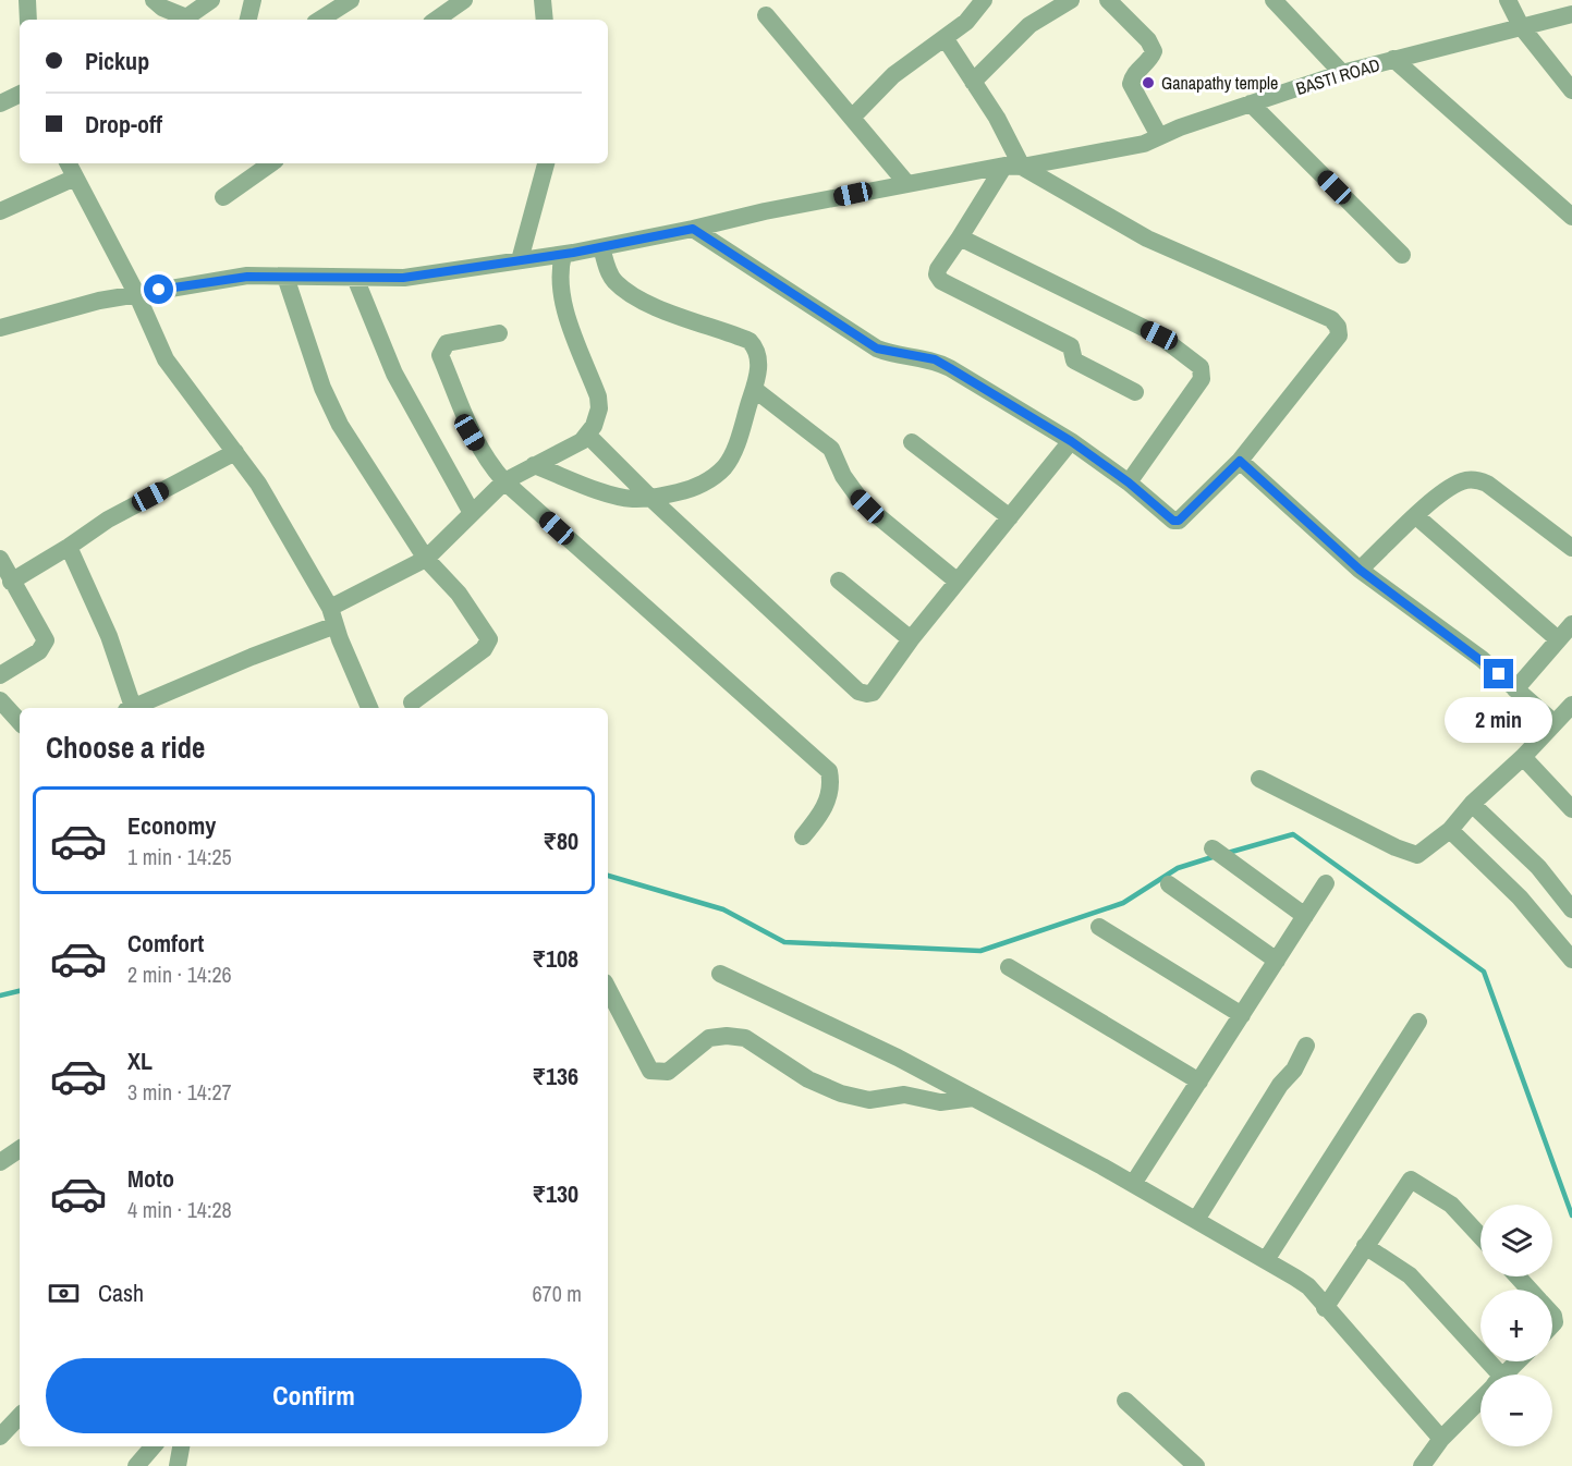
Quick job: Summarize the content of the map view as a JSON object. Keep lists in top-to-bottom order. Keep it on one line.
{"streets":{"street":["BASTI ROAD"]},"places":["Ganapathy temple"],"page":{"banner":["Pickup","Drop-off"],"bubble":"2 min","heading":"Choose a ride","list":[{"name":"Economy","note":"1 min · 14:25","value":"₹80"},{"name":"Comfort","note":"2 min · 14:26","value":"₹108"},{"name":"XL","note":"3 min · 14:27","value":"₹136"},{"name":"Moto","note":"4 min · 14:28","value":"₹130"}],"map_buttons":["+","−"],"pay":["Cash","670 m"],"buttons":"Confirm"}}
